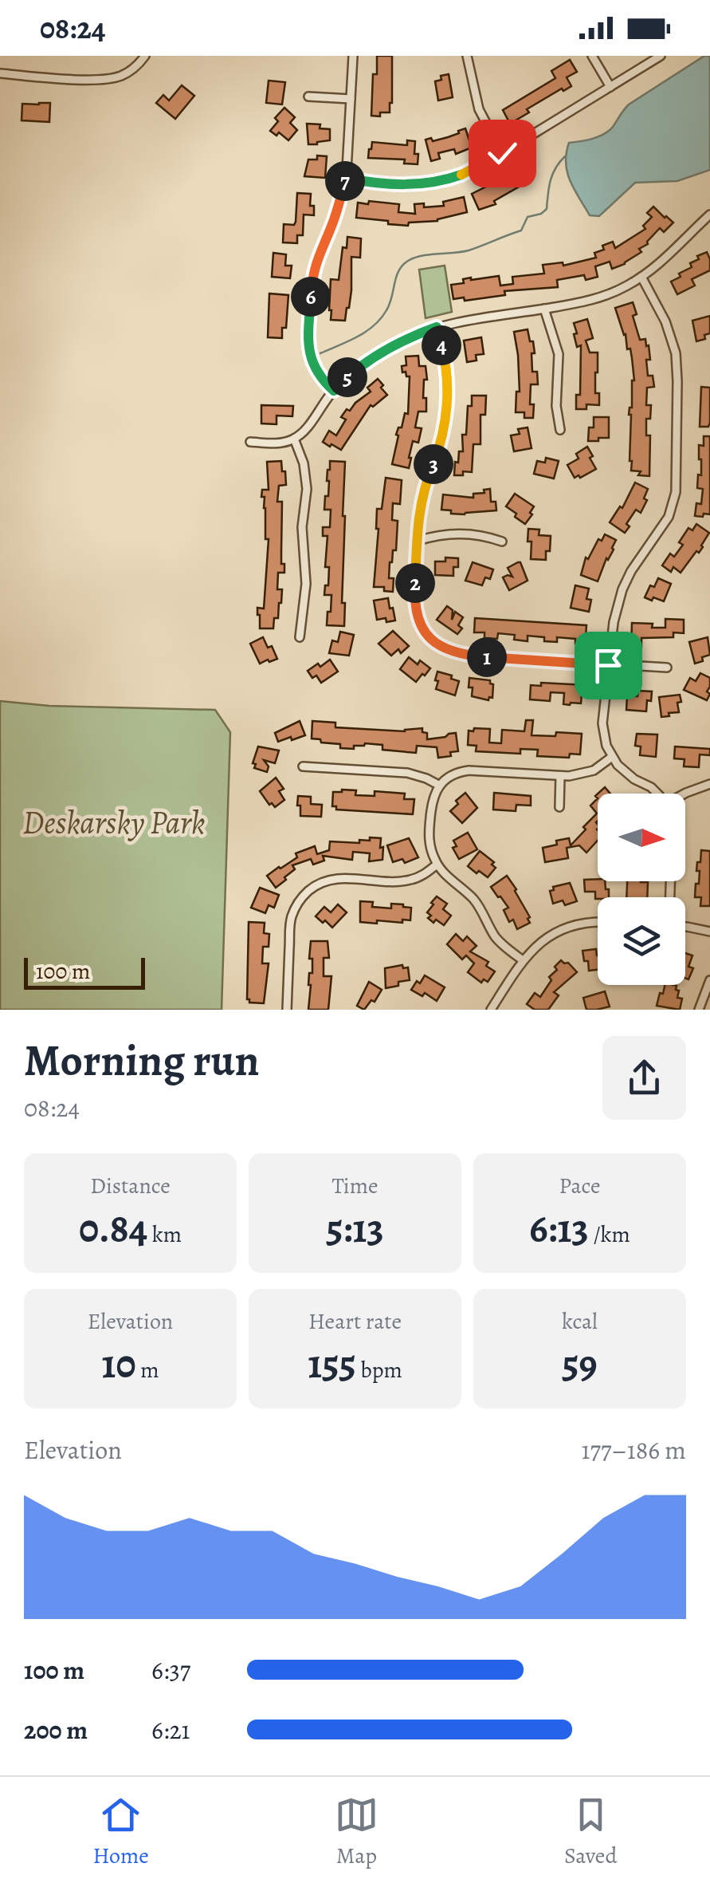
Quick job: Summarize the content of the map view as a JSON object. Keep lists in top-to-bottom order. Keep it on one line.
{"parks":["Deskarsky Park"],"scale_bar":"100 m","north":"right","page":{"status":"08:24","pins":["7","6","4","5","3","2","1"],"scale":"100 m","heading":["Morning run","08:24"],"stats":[["Distance","0.84 km"],["Time","5:13"],["Pace","6:13 /km"],["Elevation","10 m"],["Heart rate","155 bpm"],["kcal","59"]],"chart":["Elevation","177–186 m"],"list":[{"name":"100 m","note":"6:37"},{"name":"200 m","note":"6:21"}],"tabs":["Home","Map","Saved"]}}
